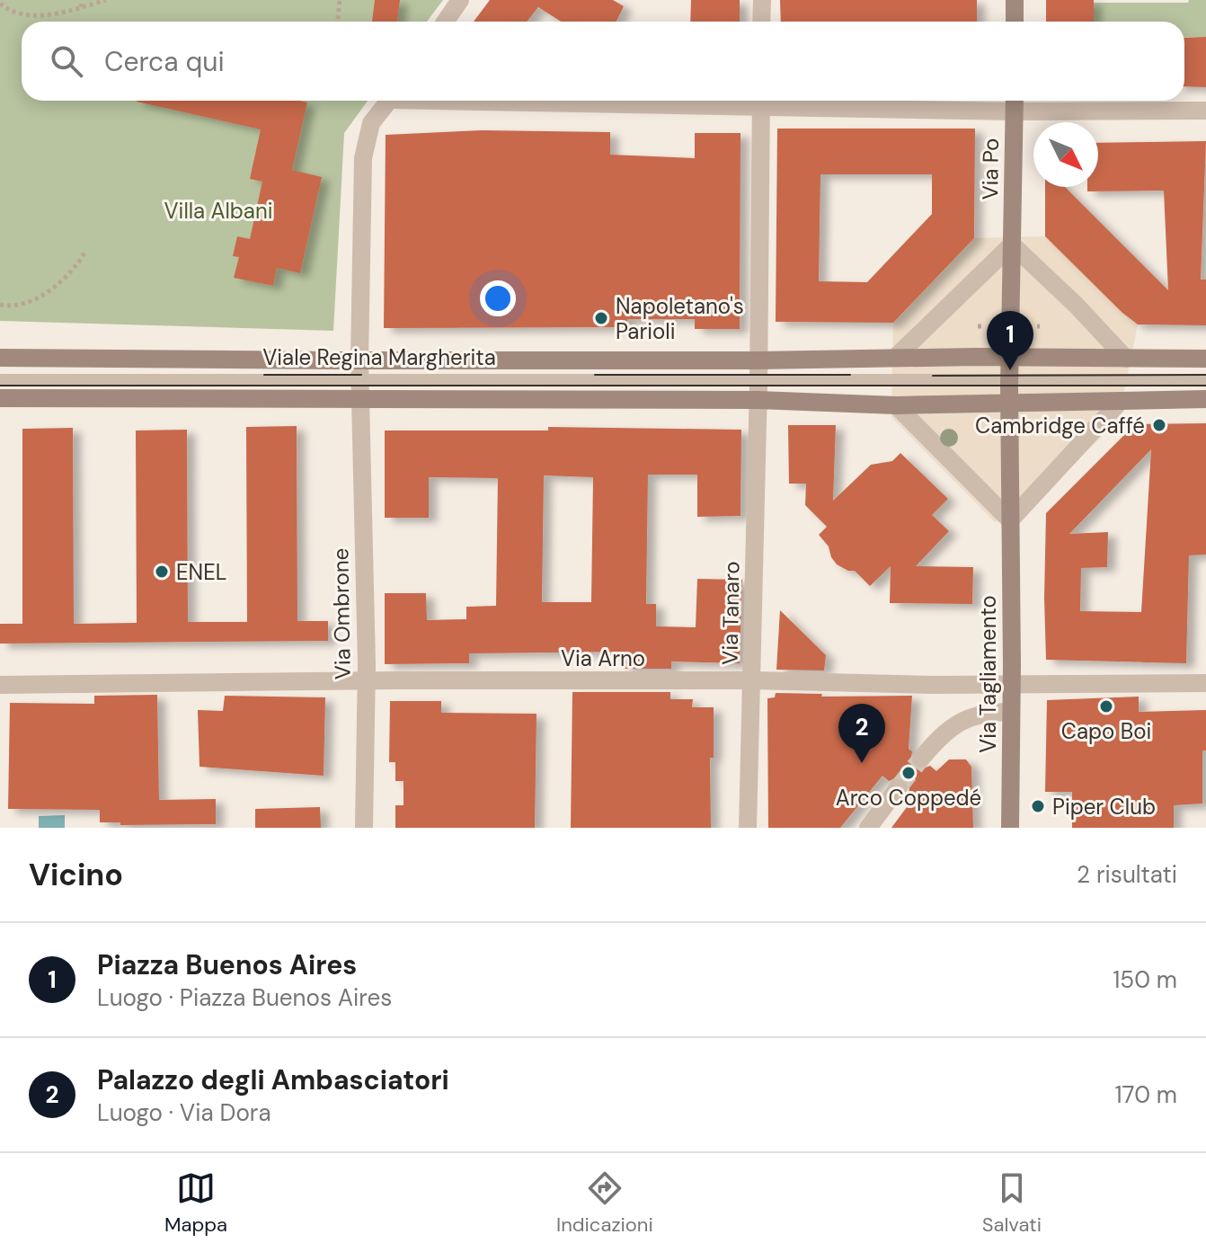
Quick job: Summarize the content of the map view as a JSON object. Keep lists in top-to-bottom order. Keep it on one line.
{"streets":{"main road":["Via Po","Viale Regina Margherita","Via Tagliamento"],"street":["Via Tanaro","Via Ombrone","Via Arno"]},"crossings":[["Via Po","Viale Regina Margherita"],["Via Po","Via Tagliamento"],["Viale Regina Margherita","Via Tanaro"],["Viale Regina Margherita","Via Ombrone"],["Viale Regina Margherita","Via Tagliamento"],["Via Tanaro","Via Arno"],["Via Ombrone","Via Arno"],["Via Arno","Via Tagliamento"]],"parks":["Villa Albani"],"places":["Napoletano's Parioli","Cambridge Caffé","ENEL","Capo Boi","Arco Coppedé","Piper Club"],"north":"bottom right","page":{"search":"Cerca qui","pins":["1","2"],"heading":["Vicino","2 risultati"],"list":[{"mark":"1","name":"Piazza Buenos Aires","note":"Luogo · Piazza Buenos Aires","value":"150 m"},{"mark":"2","name":"Palazzo degli Ambasciatori","note":"Luogo · Via Dora","value":"170 m"}],"nav":["Mappa","Indicazioni","Salvati"]}}
